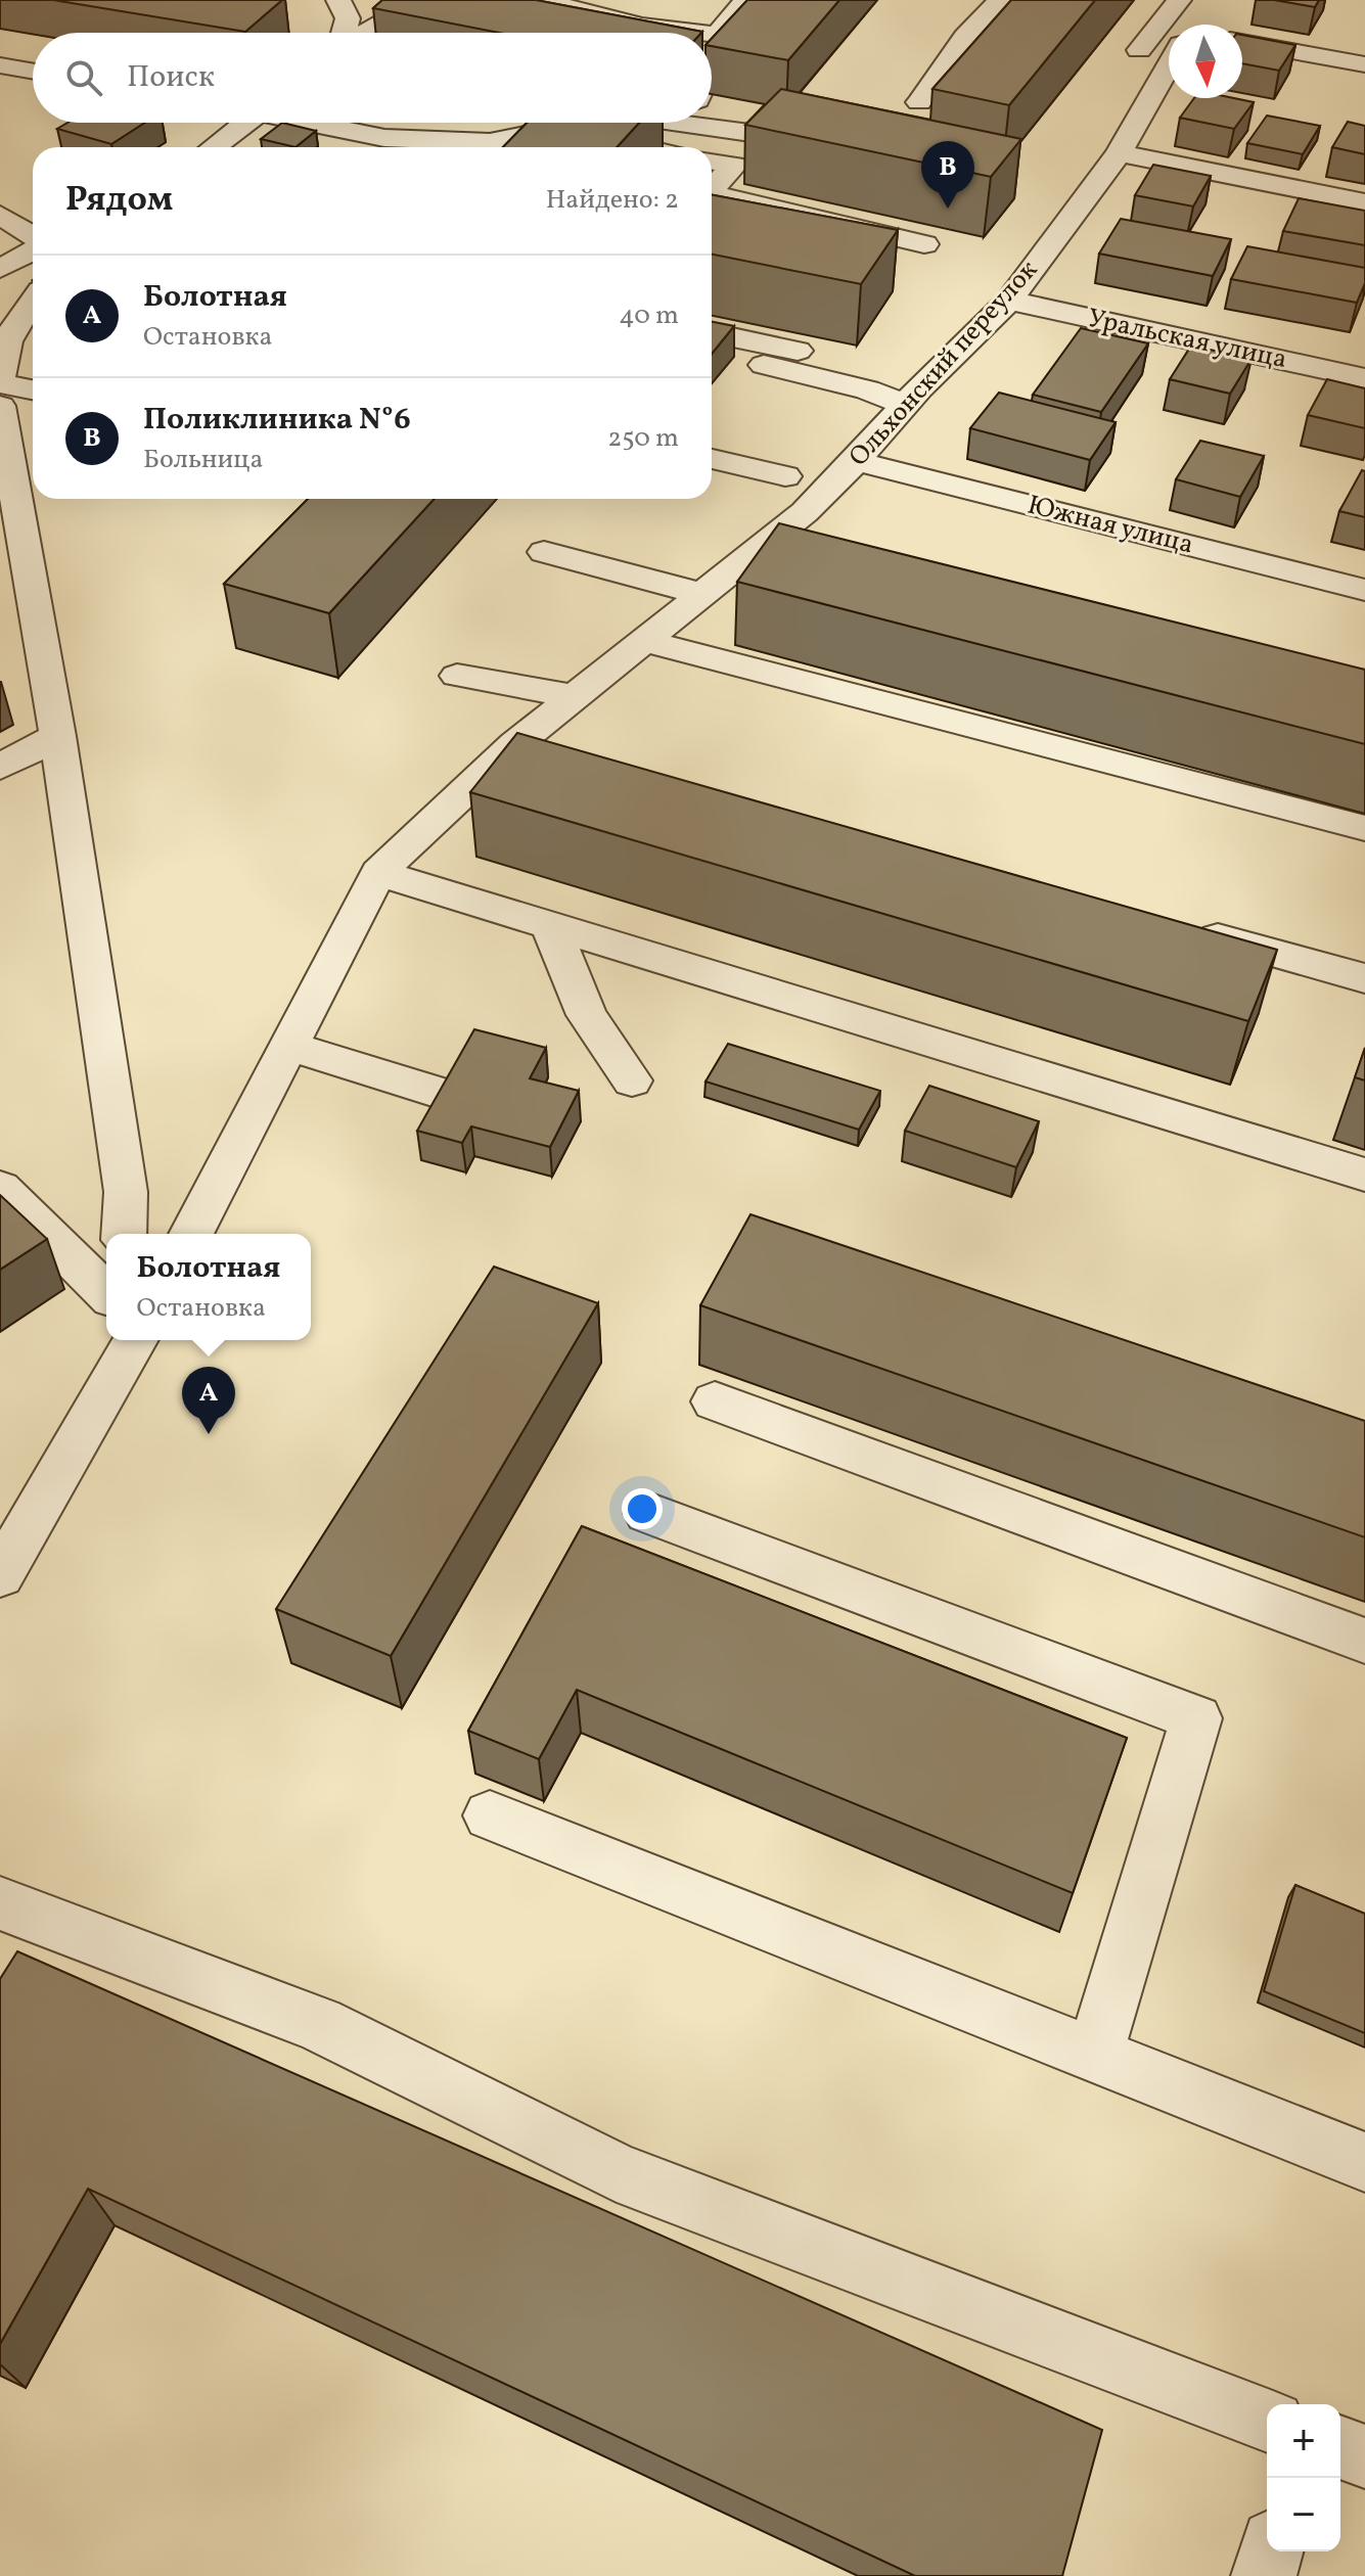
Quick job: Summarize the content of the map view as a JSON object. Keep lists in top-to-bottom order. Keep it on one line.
{"streets":{"street":["Уральская улица","Ольхонский переулок","Южная улица"]},"crossings":[["Уральская улица","Ольхонский переулок"],["Ольхонский переулок","Южная улица"]],"north":"bottom","page":{"search":"Поиск","pins":["B","A"],"heading":["Рядом","Найдено: 2"],"list":[{"mark":"A","name":"Болотная","note":"Остановка","value":"40 m"},{"mark":"B","name":"Поликлиника N°6","note":"Больница","value":"250 m"}],"popup":["Болотная","Остановка"],"map_buttons":["+","−"]}}
